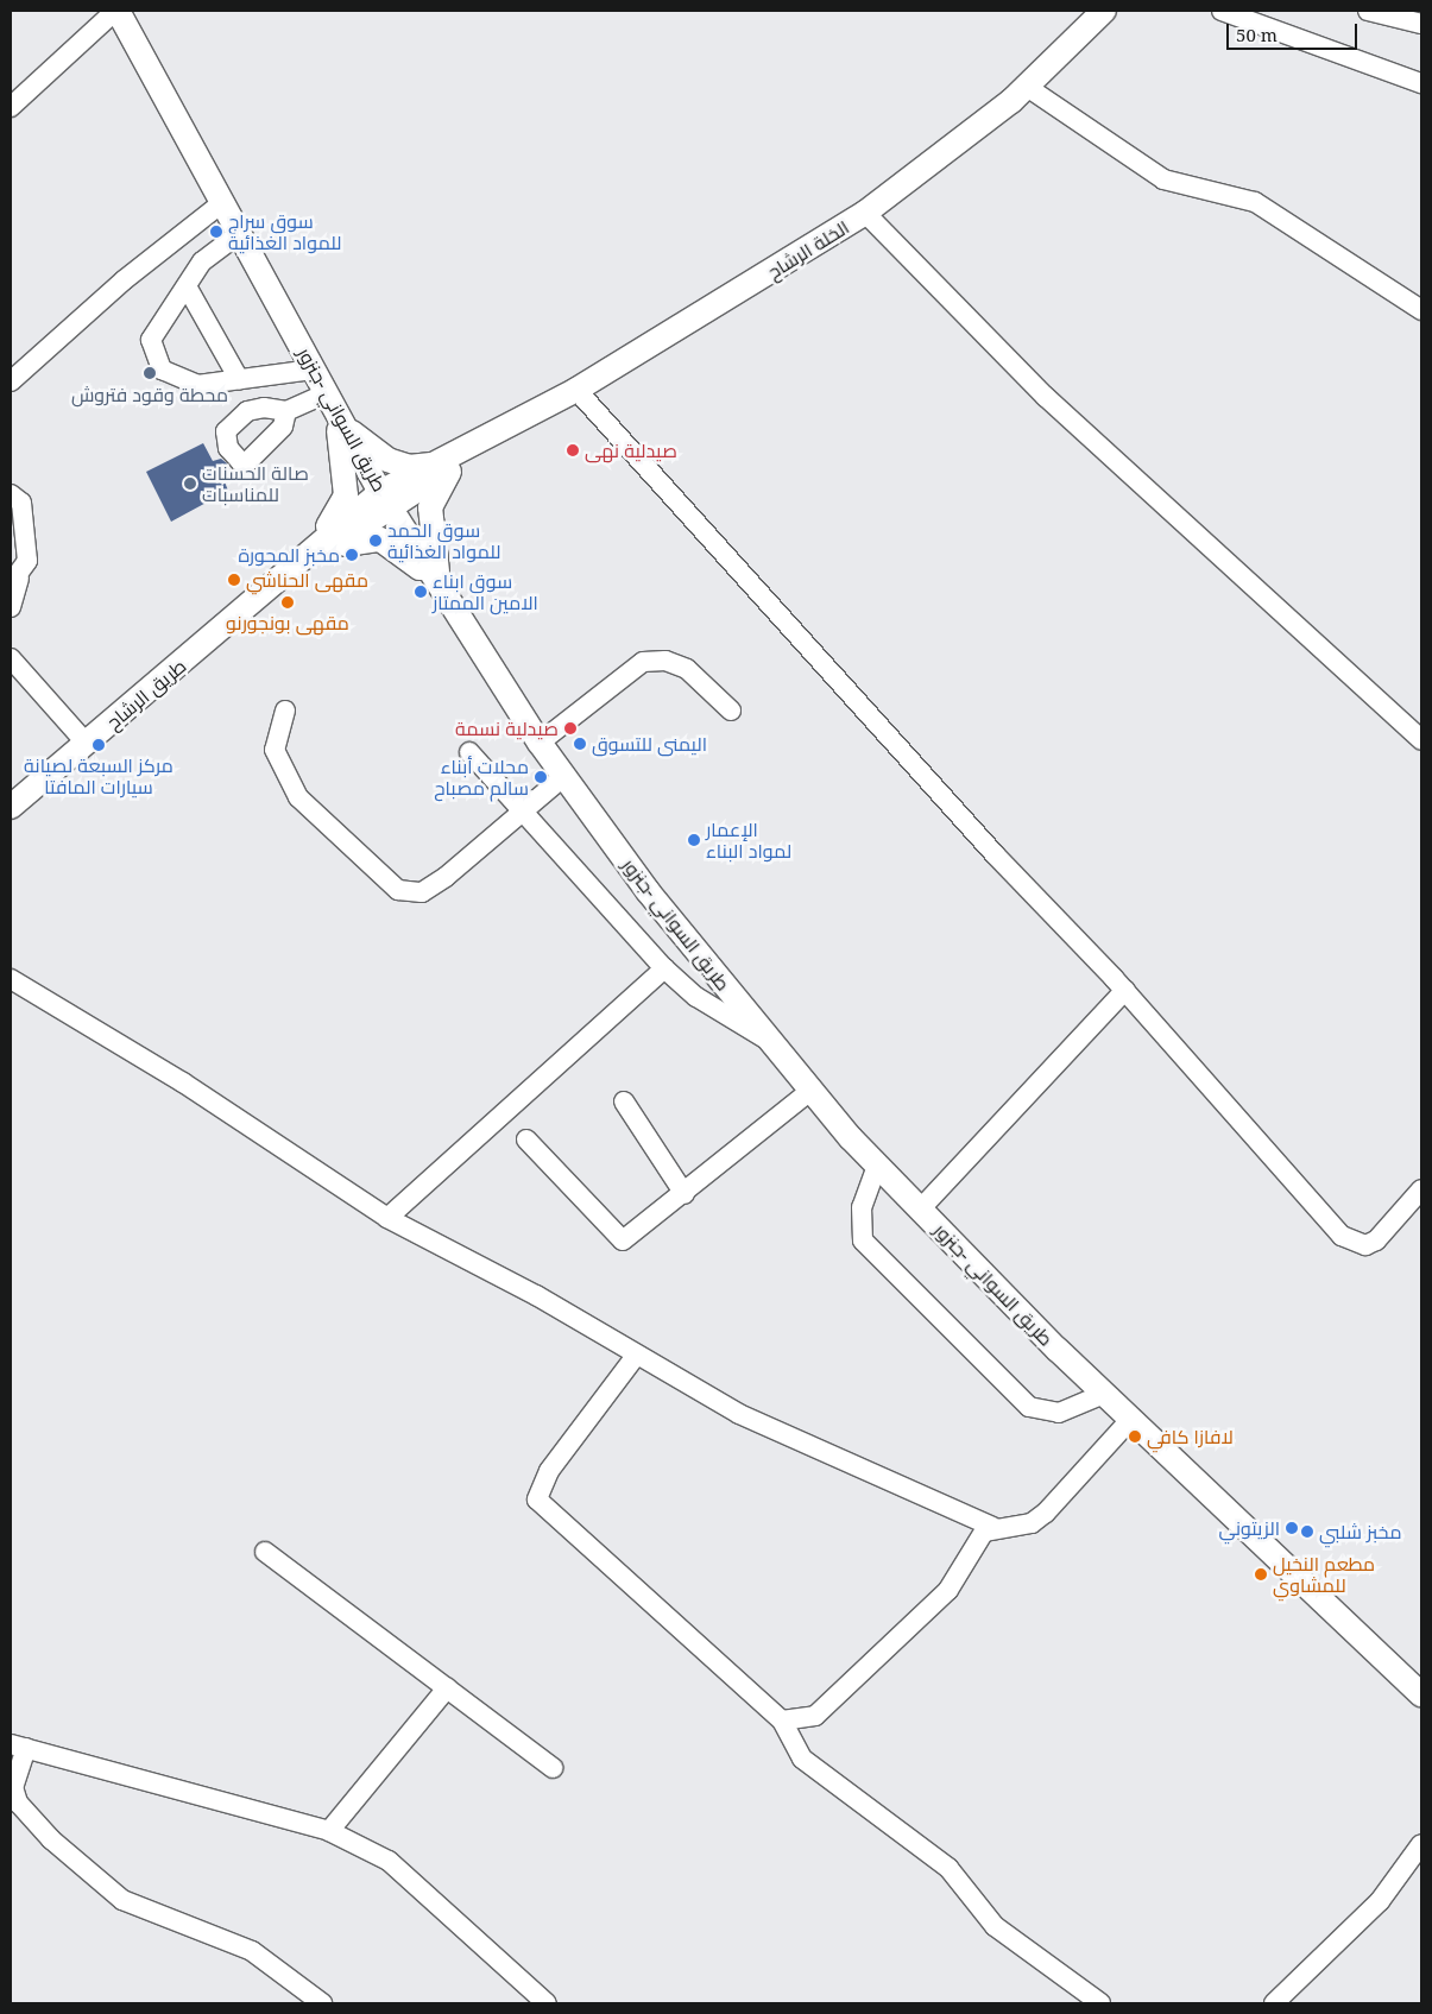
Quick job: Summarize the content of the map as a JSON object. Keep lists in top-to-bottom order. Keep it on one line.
{"streets":{"main road":["الخلة الرشاح","طريق السواني -جنزور","طريق الرشاح"]},"crossings":[["الخلة الرشاح","طريق السواني -جنزور"],["الخلة الرشاح","طريق الرشاح"],["طريق السواني -جنزور","طريق الرشاح"]],"places":["سوق سراج للمواد الغذائية","محطة وقود فتروش","صيدلية نهى","صالة الحسنات للمناسبات","سوق الحمد للمواد الغذائية","مخبز المحورة","مقهى الحناشي","سوق ابناء الامين الممتاز","مقهى بونجورنو","صيدلية نسمة","اليمنى للتسوق","مركز السبعة لصيانة سيارات المافتا","محلات أبناء سالم مصباح","الإعمار لمواد البناء","لافازا كافي","الزيتوني","مخبز شلبي","مطعم النخيل للمشاوي"],"scale_bar":"50 m"}
